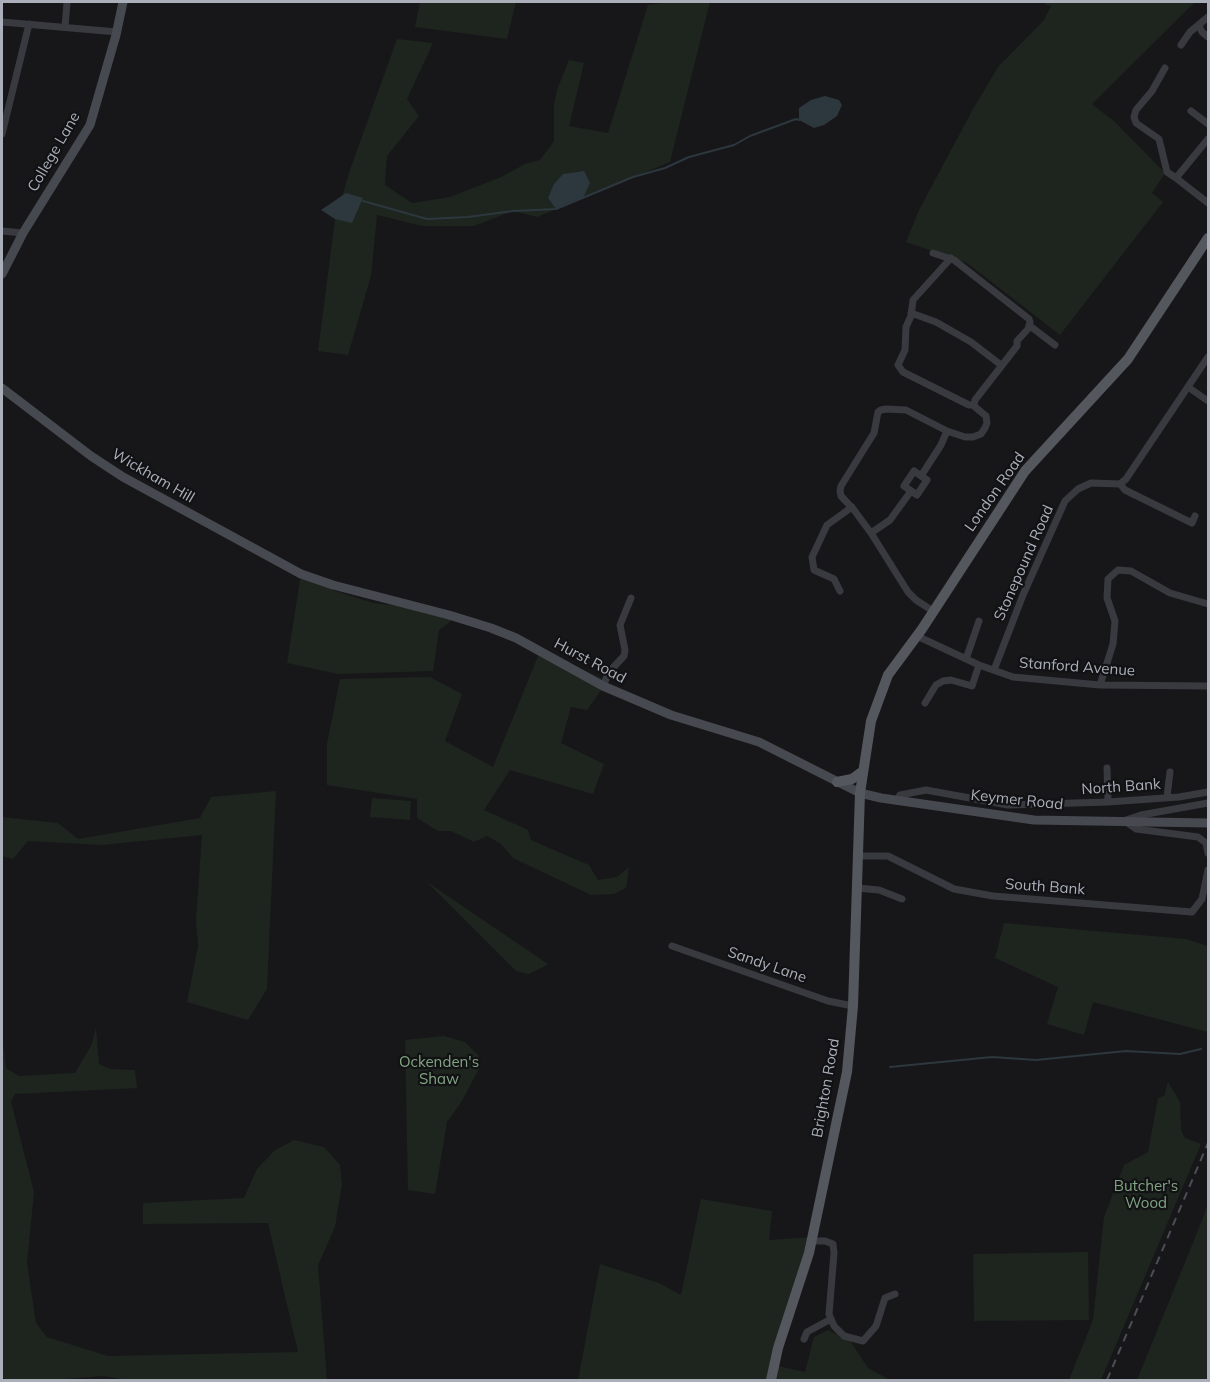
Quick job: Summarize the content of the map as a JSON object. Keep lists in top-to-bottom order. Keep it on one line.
{"streets":{"main road":["College Lane","Wickham Hill","London Road","Hurst Road","Keymer Road","Brighton Road"],"street":["Stonepound Road","Stanford Avenue","North Bank","South Bank","Sandy Lane"]},"crossings":[["Wickham Hill","Hurst Road"],["London Road","Hurst Road"],["London Road","Stanford Avenue"],["London Road","Keymer Road"],["London Road","Brighton Road"],["Stonepound Road","Stanford Avenue"],["Hurst Road","Keymer Road"],["Hurst Road","Brighton Road"],["North Bank","Keymer Road"],["Keymer Road","Brighton Road"],["South Bank","Brighton Road"],["Sandy Lane","Brighton Road"]],"parks":["Ockenden's Shaw","Butcher's Wood"]}
